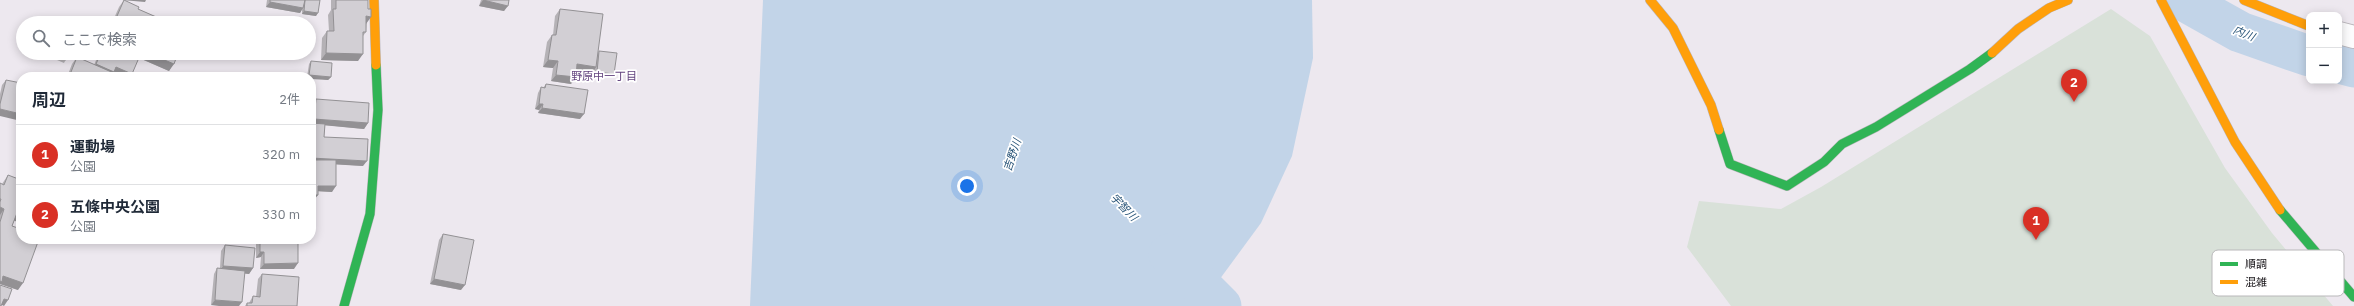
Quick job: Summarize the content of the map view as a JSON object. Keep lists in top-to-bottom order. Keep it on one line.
{"districts":["野原中一丁目"],"water":["内川","吉野川","宇智川"],"legend":["順調","混雑"],"page":{"map_buttons":["+","−"],"search":"ここで検索","pins":["2","1"],"heading":["周辺","2件"],"list":[{"mark":"1","name":"運動場","note":"公園","value":"320 m"},{"mark":"2","name":"五條中央公園","note":"公園","value":"330 m"}]}}
